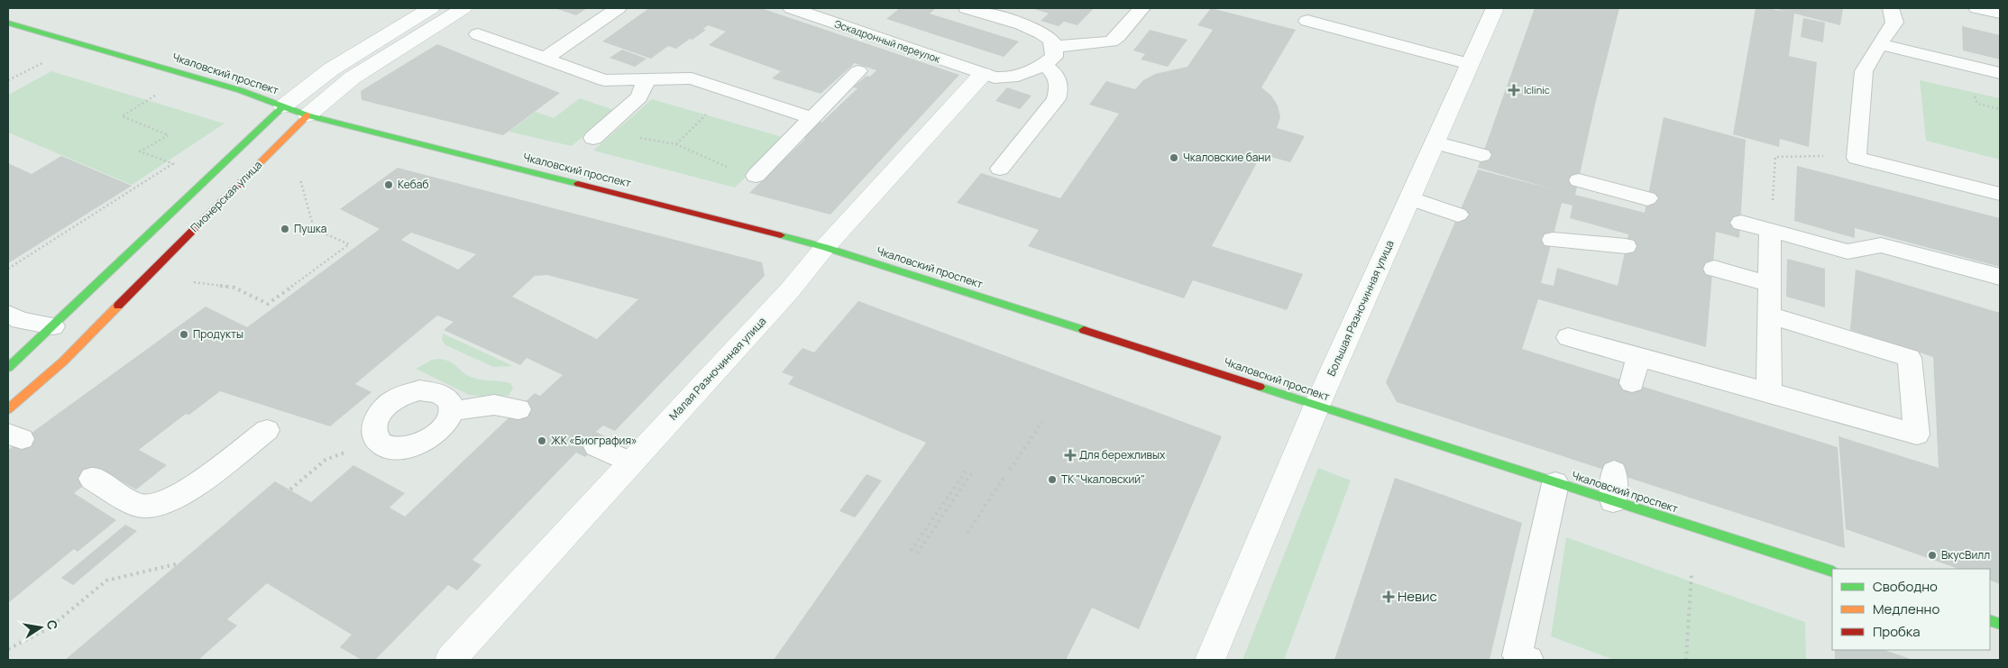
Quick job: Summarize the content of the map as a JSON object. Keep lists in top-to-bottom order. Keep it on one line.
{"streets":{"street":["Чкаловский проспект","Пионерская улица","Большая Разночинная улица","Малая Разночинная улица"],"lane":["Эскадронный переулок"]},"crossings":[["Эскадронный переулок","Малая Разночинная улица"],["Чкаловский проспект","Пионерская улица"],["Чкаловский проспект","Большая Разночинная улица"],["Чкаловский проспект","Малая Разночинная улица"]],"places":{"health":["Iclinic","Для бережливых","Невис"],"other":["Чкаловские бани","Кебаб","Пушка","Продукты","ЖК «Биография»","ТК \"Чкаловский\"","ВкусВилл"]},"legend":["Свободно","Медленно","Пробка"],"north":"right"}
